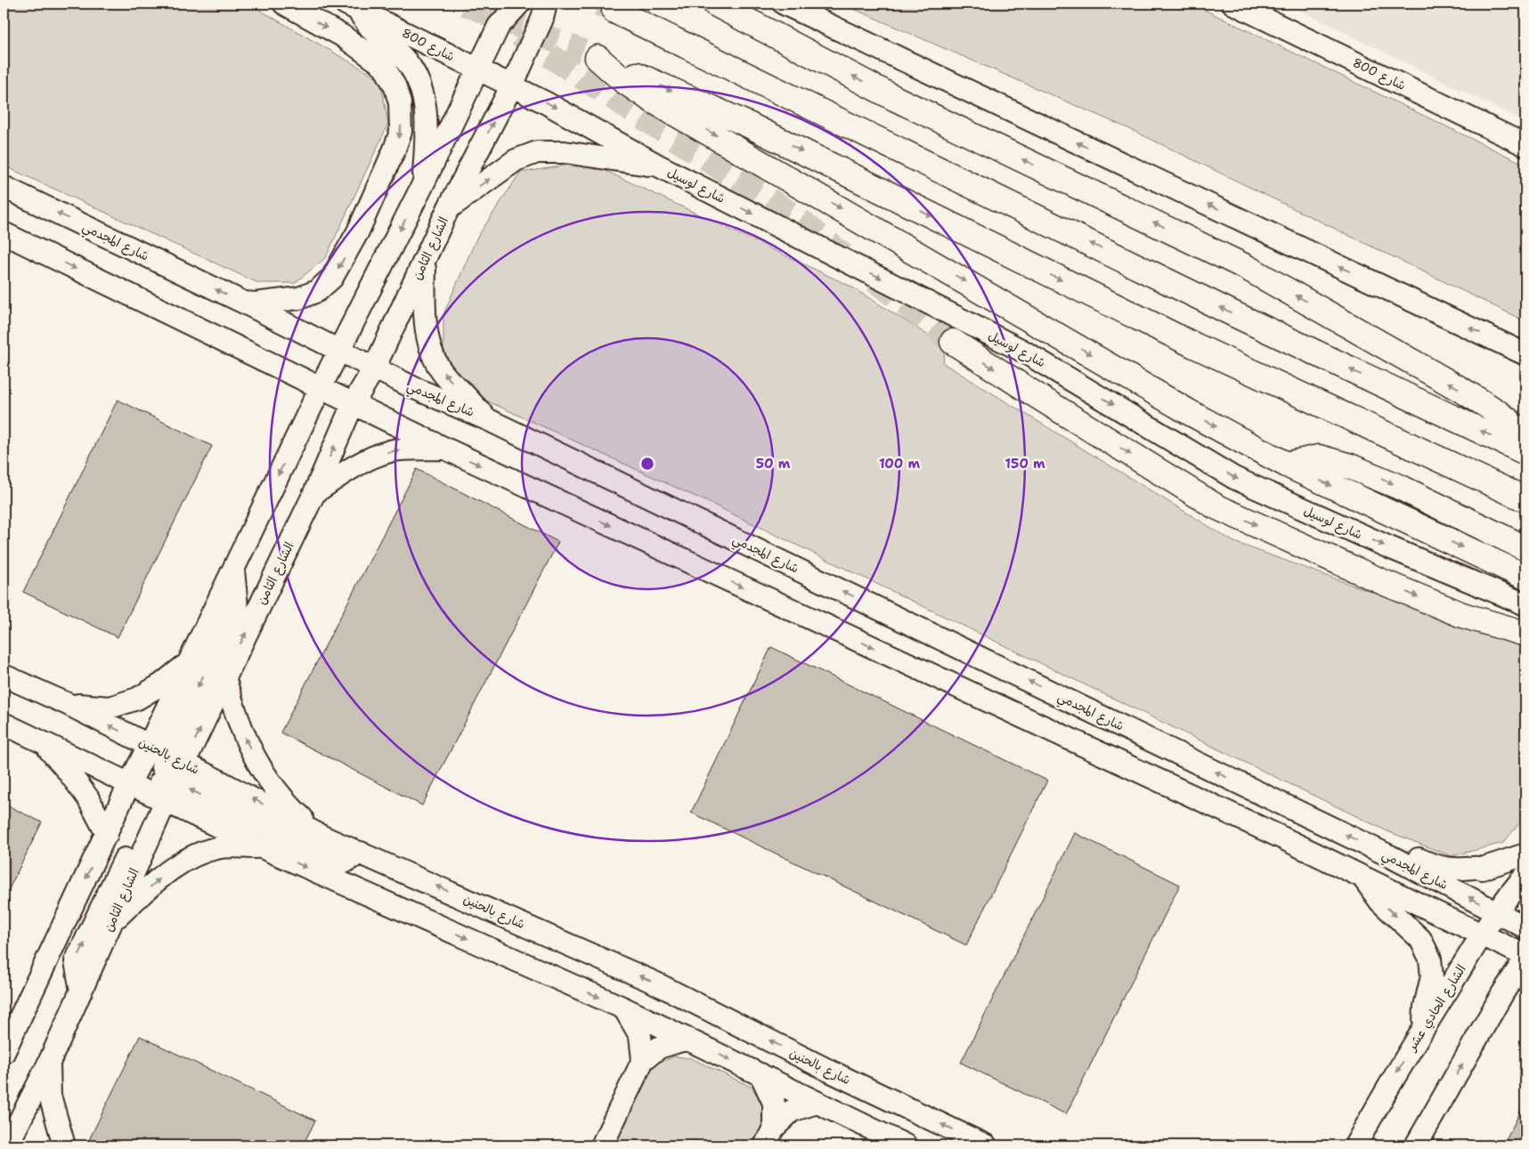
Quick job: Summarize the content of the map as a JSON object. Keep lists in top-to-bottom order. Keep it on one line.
{"streets":{"street":["شارع 800","شارع لوسيل","شارع المجدمي","الشارع الثامن","شارع بالحنين","الشارع الحادي عشر"]},"crossings":[["شارع 800","شارع لوسيل"],["شارع 800","الشارع الثامن"],["شارع لوسيل","الشارع الثامن"],["شارع المجدمي","الشارع الثامن"],["شارع المجدمي","الشارع الحادي عشر"],["الشارع الثامن","شارع بالحنين"]],"one_way":["شارع لوسيل"],"rings":["50 m","100 m","150 m"]}
